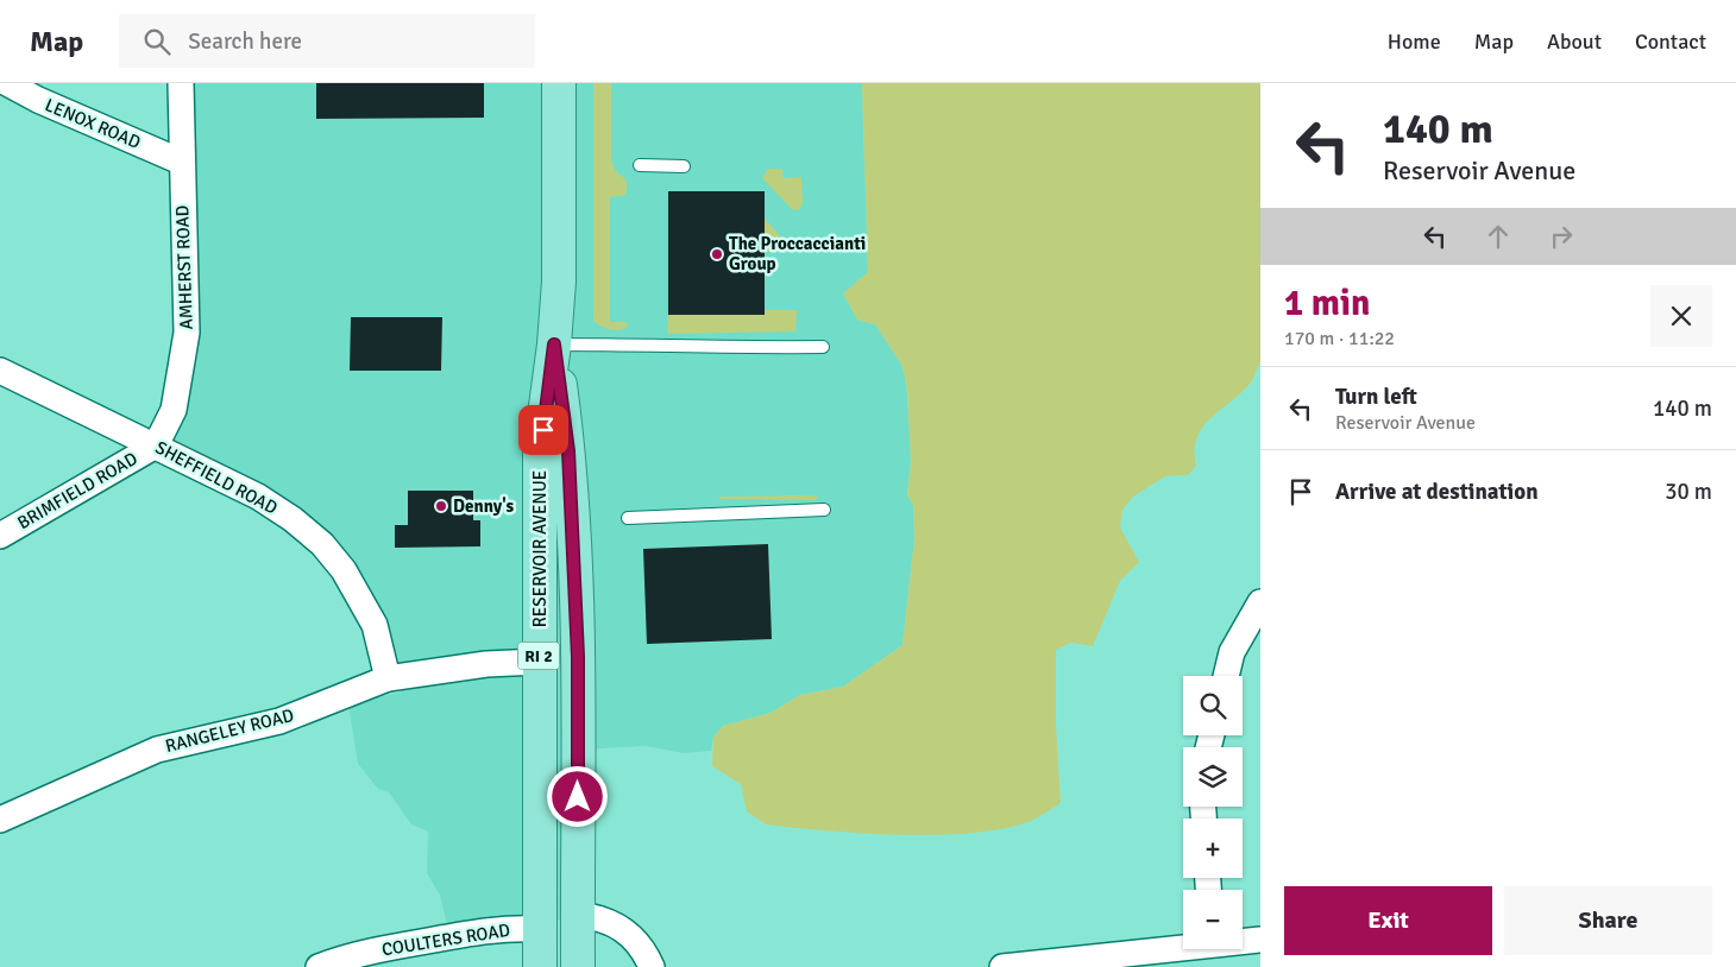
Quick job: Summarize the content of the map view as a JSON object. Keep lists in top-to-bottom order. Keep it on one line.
{"streets":{"main road":["RESERVOIR AVENUE","RI 2"],"street":["LENOX ROAD","AMHERST ROAD","SHEFFIELD ROAD","BRIMFIELD ROAD","RANGELEY ROAD","COULTERS ROAD"]},"crossings":[["LENOX ROAD","AMHERST ROAD"],["AMHERST ROAD","SHEFFIELD ROAD"],["AMHERST ROAD","BRIMFIELD ROAD"],["SHEFFIELD ROAD","BRIMFIELD ROAD"],["SHEFFIELD ROAD","RANGELEY ROAD"],["RESERVOIR AVENUE","RANGELEY ROAD"],["RESERVOIR AVENUE","COULTERS ROAD"]],"places":["The Proccaccianti Group","Denny's"],"page":{"header":"Map","search":"Search here","nav":["Home","Map","About","Contact"],"turn":["140 m","Reservoir Avenue"],"heading":["1 min","170 m · 11:22"],"list":[{"name":"Turn left","note":"Reservoir Avenue","value":"140 m"},{"name":"Arrive at destination","value":"30 m"}],"map_buttons":["+","−"],"buttons":["Exit","Share"]}}
